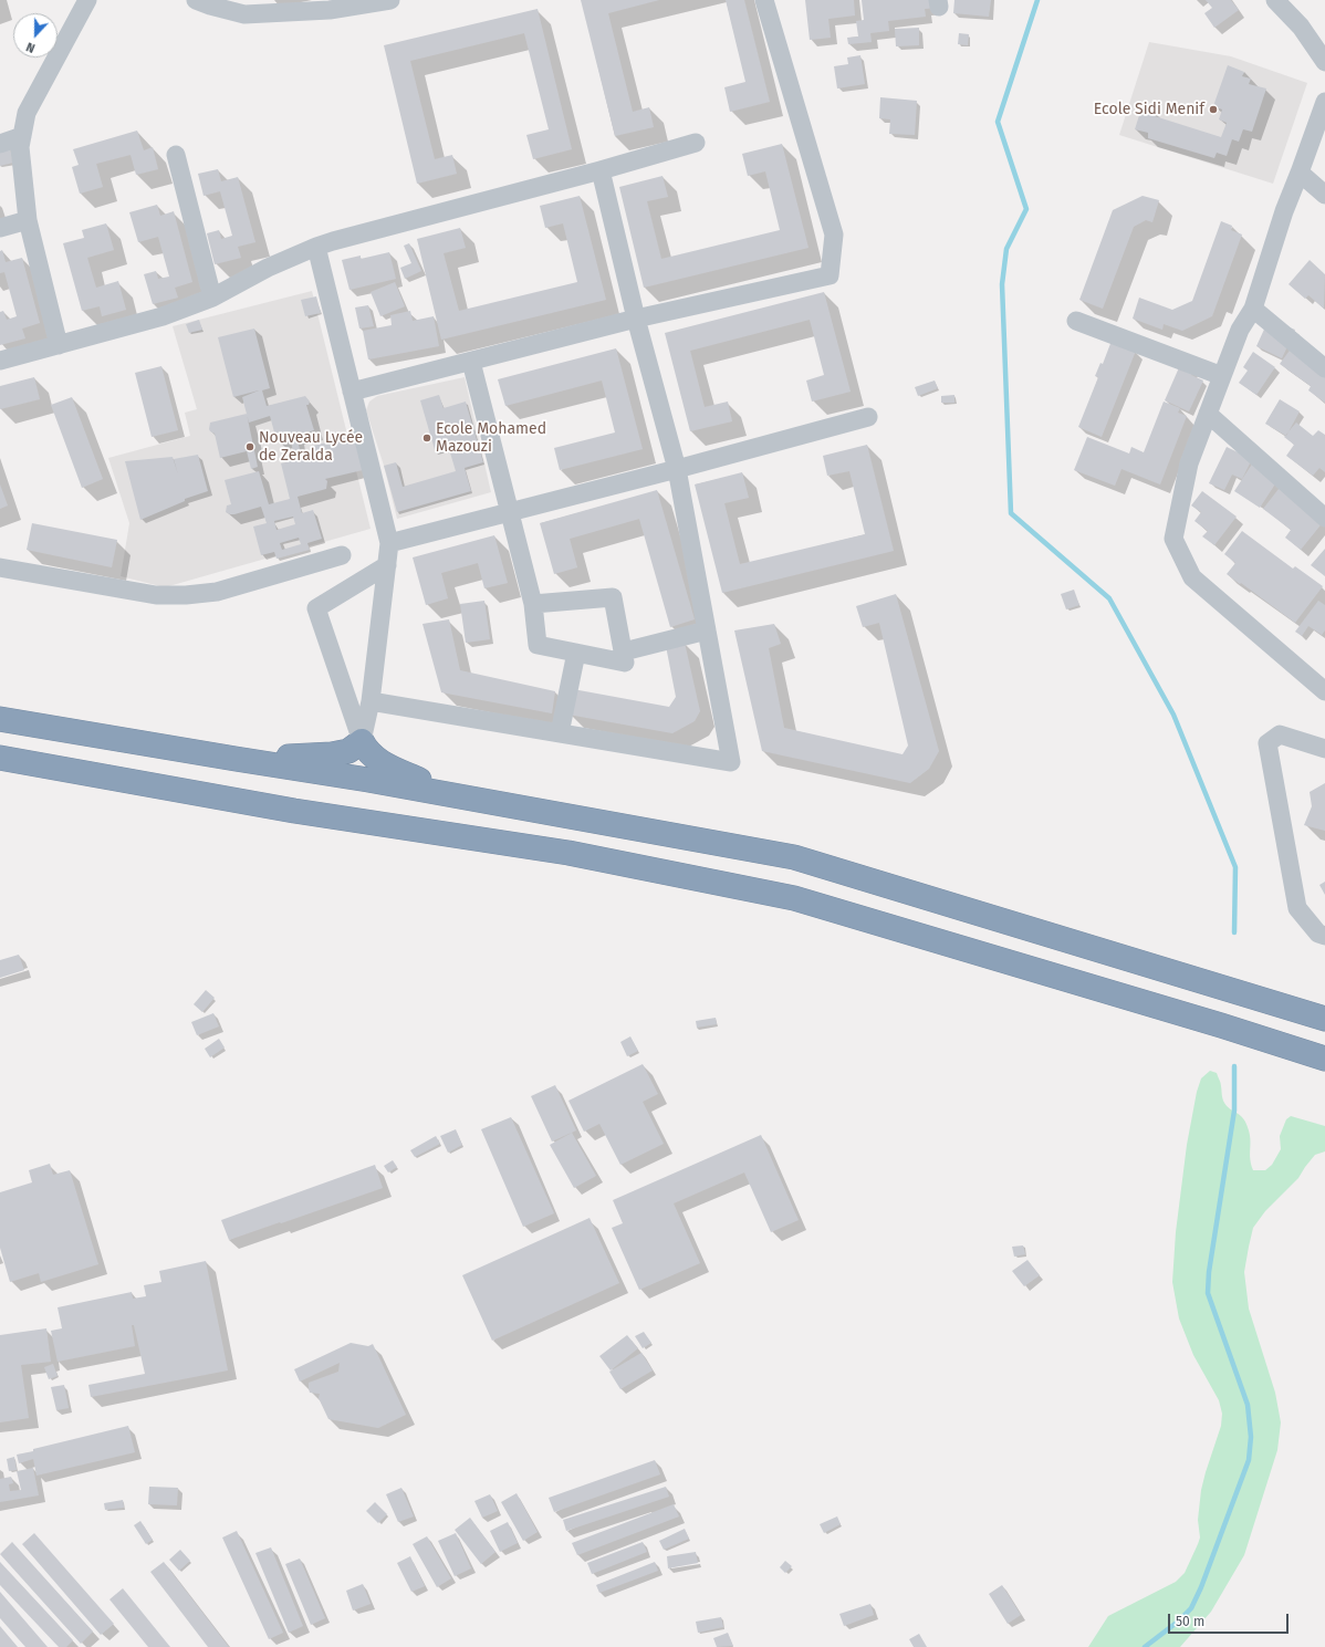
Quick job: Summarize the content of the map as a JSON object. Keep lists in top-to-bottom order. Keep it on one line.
{"places":["Ecole Sidi Menif","Ecole Mohamed Mazouzi","Nouveau Lycée de Zeralda"],"scale_bar":"50 m","north":"bottom"}
